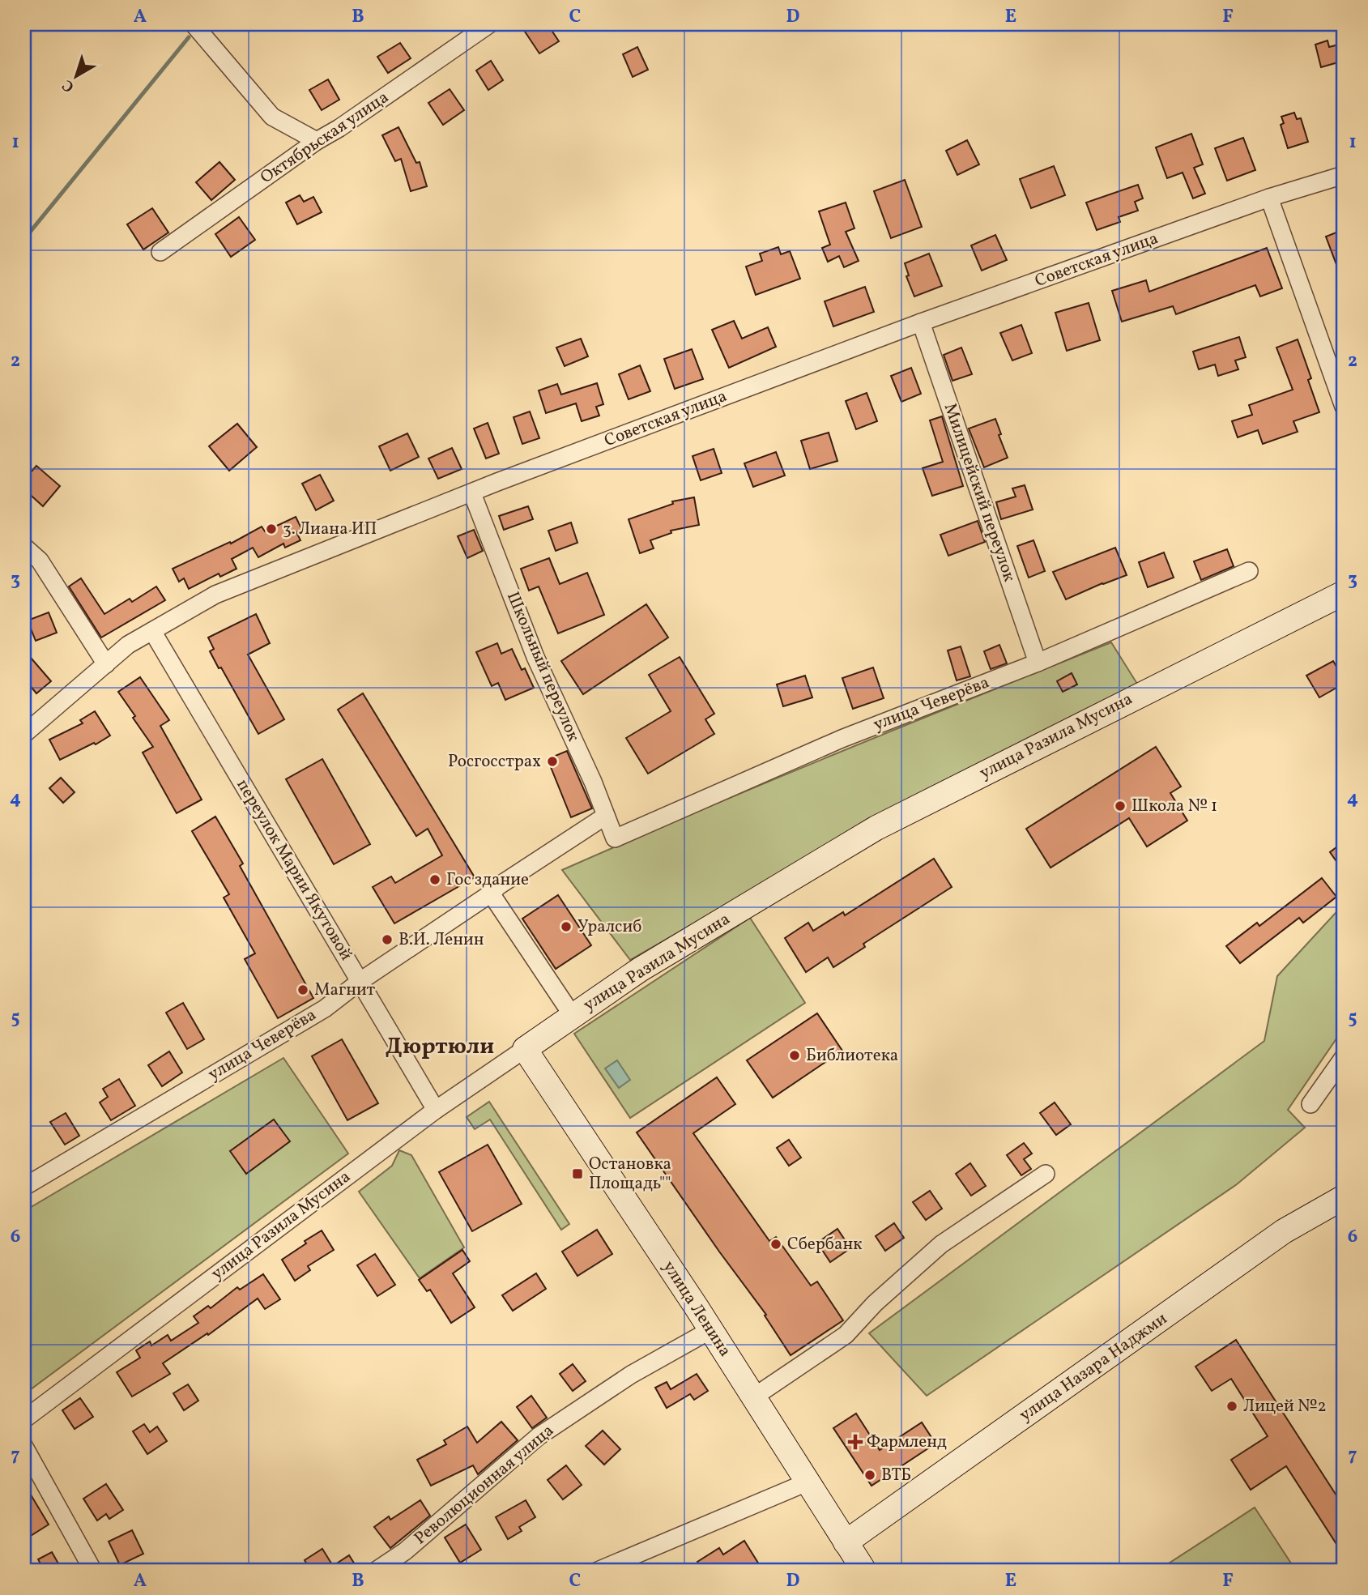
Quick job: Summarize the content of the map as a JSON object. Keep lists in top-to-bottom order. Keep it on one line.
{"streets":{"main road":["улица Разила Мусина","улица Ленина","улица Назара Наджми"],"street":["Октябрьская улица","Советская улица","Милицейский переулок","Школьный переулок","улица Чеверёва","переулок Марии Якутовой","Революционная улица"]},"crossings":[["Советская улица","Милицейский переулок"],["Советская улица","Школьный переулок"],["Советская улица","переулок Марии Якутовой"],["Милицейский переулок","улица Чеверёва"],["Школьный переулок","улица Чеверёва"],["улица Чеверёва","переулок Марии Якутовой"],["улица Разила Мусина","переулок Марии Якутовой"],["улица Разила Мусина","улица Ленина"],["улица Ленина","улица Назара Наджми"],["улица Ленина","Революционная улица"]],"districts":["Дюртюли"],"places":{"other":["3. Лиана ИП","Росгосстрах","Школа № 1","Гос здание","Уралсиб","В.И. Ленин","Магнит","Библиотека","Сбербанк","Лицей №2","ВТБ"],"transit":["Остановка Площадь\"\""],"health":["Фармленд"]},"north":"bottom left","grid":{"columns":["A","B","C","D","E","F"],"rows":["1","2","3","4","5","6","7"]}}
